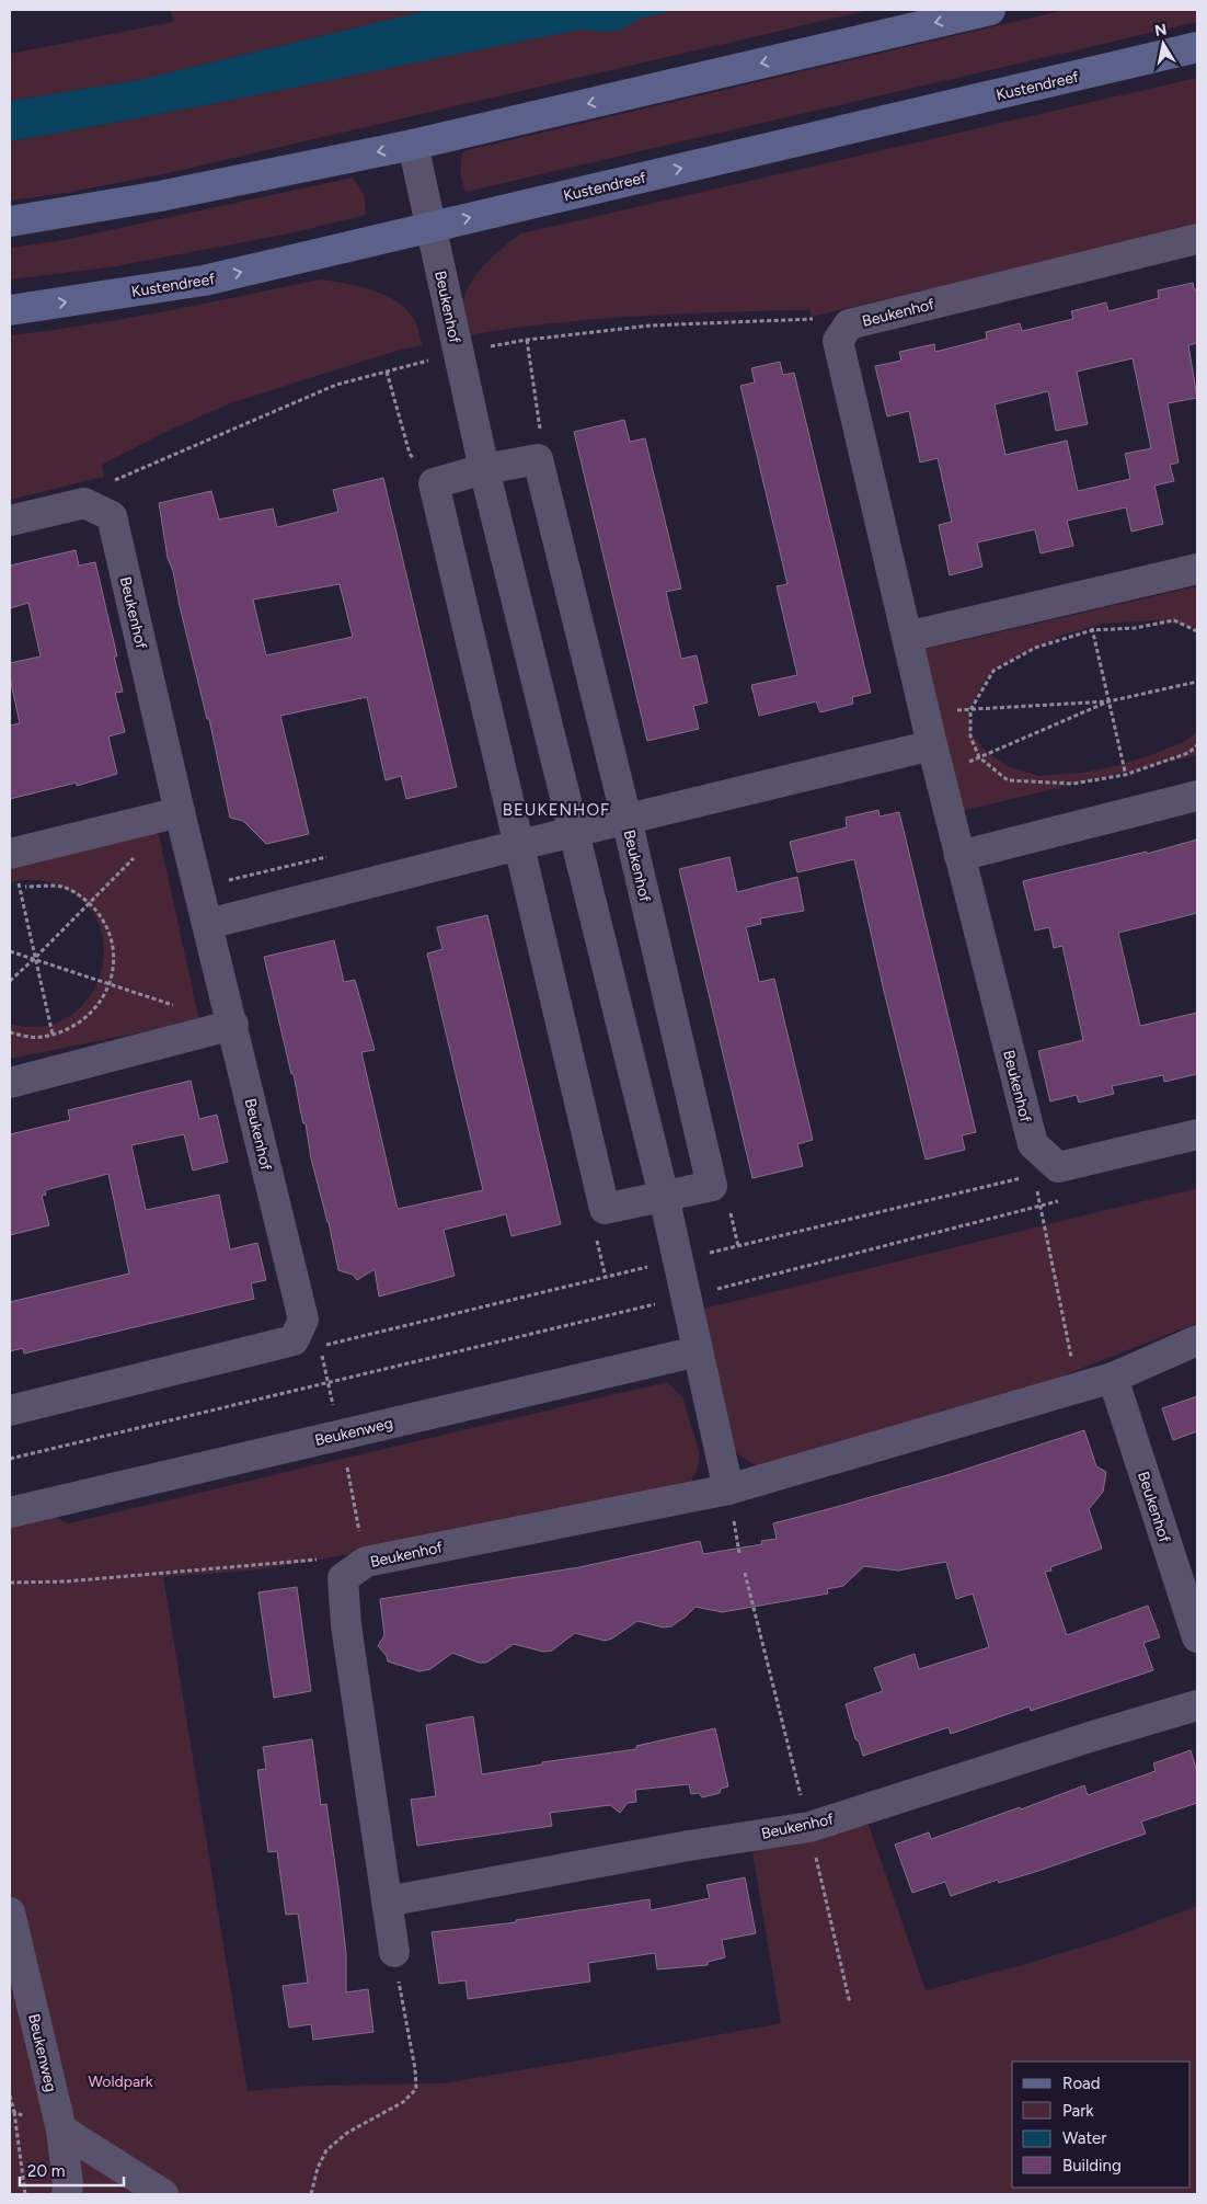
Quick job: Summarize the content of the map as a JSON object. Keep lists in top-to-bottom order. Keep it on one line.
{"streets":{"main road":["Kustendreef"],"street":["Beukenhof","Beukenweg"]},"crossings":[["Kustendreef","Beukenhof"],["Beukenhof","Beukenweg"]],"districts":["BEUKENHOF"],"parks":["Woldpark"],"legend":["Road","Park","Water","Building"],"scale_bar":"20 m","north":"top"}
